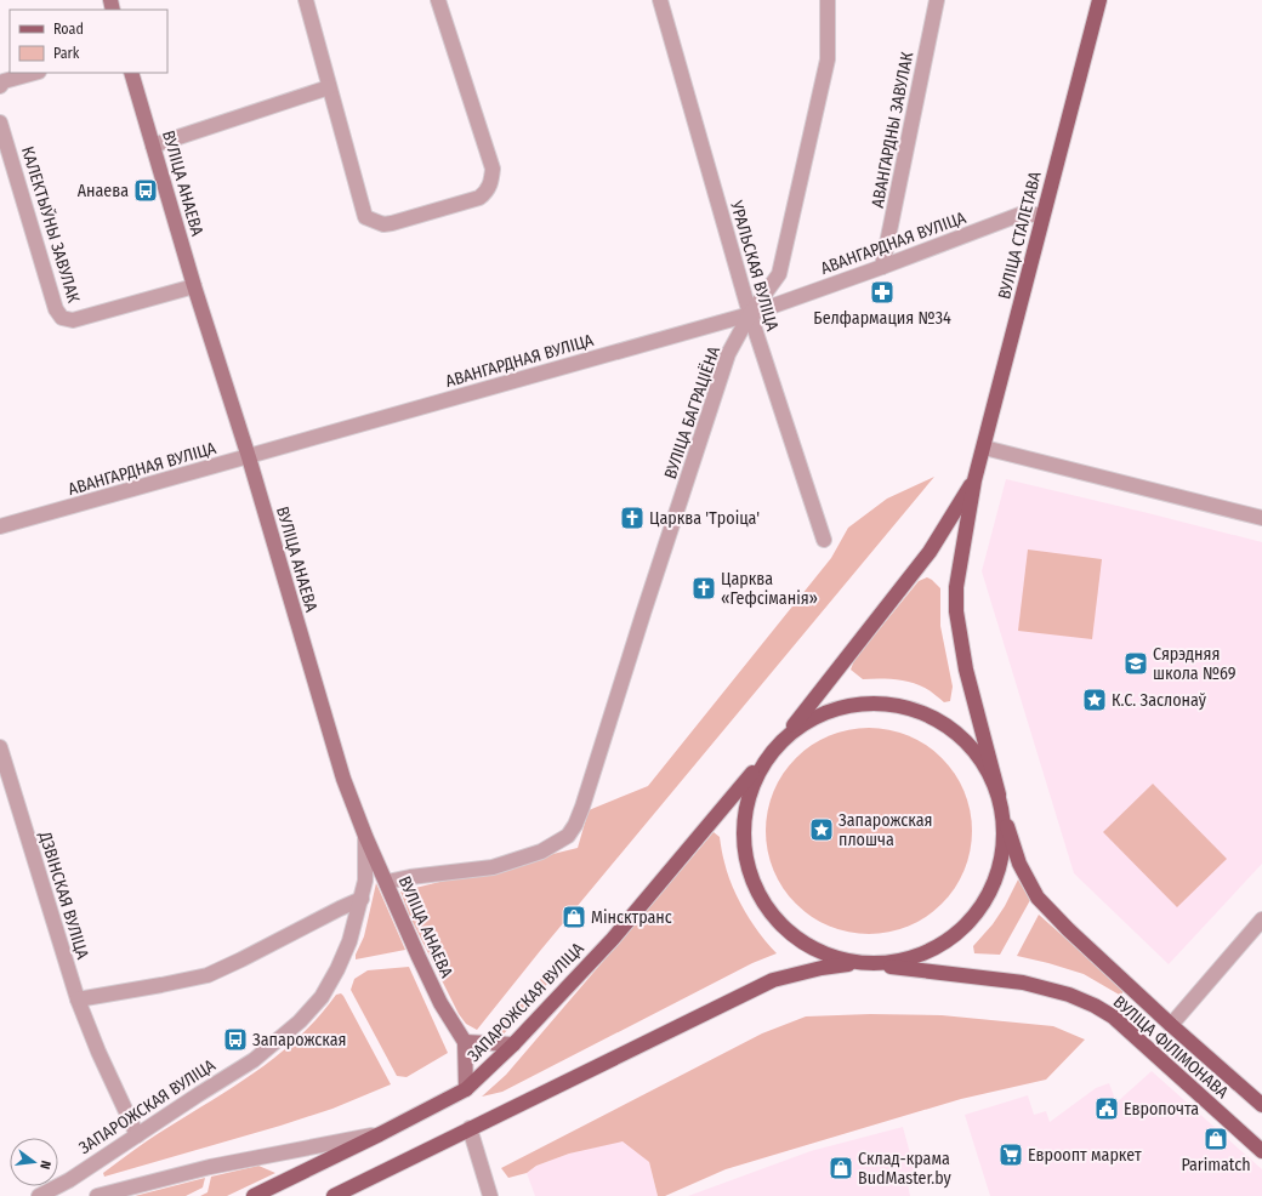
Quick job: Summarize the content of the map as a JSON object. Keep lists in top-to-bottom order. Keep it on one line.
{"streets":{"main road":["ВУЛІЦА СТАЛЕТАВА","ЗАПАРОЖСКАЯ ВУЛІЦА","ВУЛІЦА ФІЛІМОНАВА"],"street":["АВАНГАРДНЫ ЗАВУЛАК","ВУЛІЦА АНАЕВА","КАЛЕКТЫЎНЫ ЗАВУЛАК","АВАНГАРДНАЯ ВУЛІЦА","УРАЛЬСКАЯ ВУЛІЦА","ВУЛІЦА БАГРАЦІЁНА","ДЗВІНСКАЯ ВУЛІЦА"]},"crossings":[["АВАНГАРДНЫ ЗАВУЛАК","АВАНГАРДНАЯ ВУЛІЦА"],["ВУЛІЦА АНАЕВА","КАЛЕКТЫЎНЫ ЗАВУЛАК"],["ВУЛІЦА АНАЕВА","АВАНГАРДНАЯ ВУЛІЦА"],["ВУЛІЦА АНАЕВА","ВУЛІЦА БАГРАЦІЁНА"],["ВУЛІЦА АНАЕВА","ЗАПАРОЖСКАЯ ВУЛІЦА"],["ВУЛІЦА СТАЛЕТАВА","АВАНГАРДНАЯ ВУЛІЦА"],["АВАНГАРДНАЯ ВУЛІЦА","УРАЛЬСКАЯ ВУЛІЦА"],["АВАНГАРДНАЯ ВУЛІЦА","ВУЛІЦА БАГРАЦІЁНА"],["УРАЛЬСКАЯ ВУЛІЦА","ВУЛІЦА БАГРАЦІЁНА"],["ДЗВІНСКАЯ ВУЛІЦА","ЗАПАРОЖСКАЯ ВУЛІЦА"]],"places":{"bus stop":["Анаева","Запарожская"],"pharmacy":["Белфармация №34"],"church":["Царква 'Троіца'","Царква «Гефсіманія»"],"school or university":["Сярэдняя школа №69"],"place":["К.С. Заслонаў","Запарожская плошча"],"shop":["Мінсктранс","Parimatch","Склад-крама BudMaster.by"],"public building":["Европочта"],"supermarket":["Евроопт маркет"]},"legend":["Road","Park"],"north":"right"}
